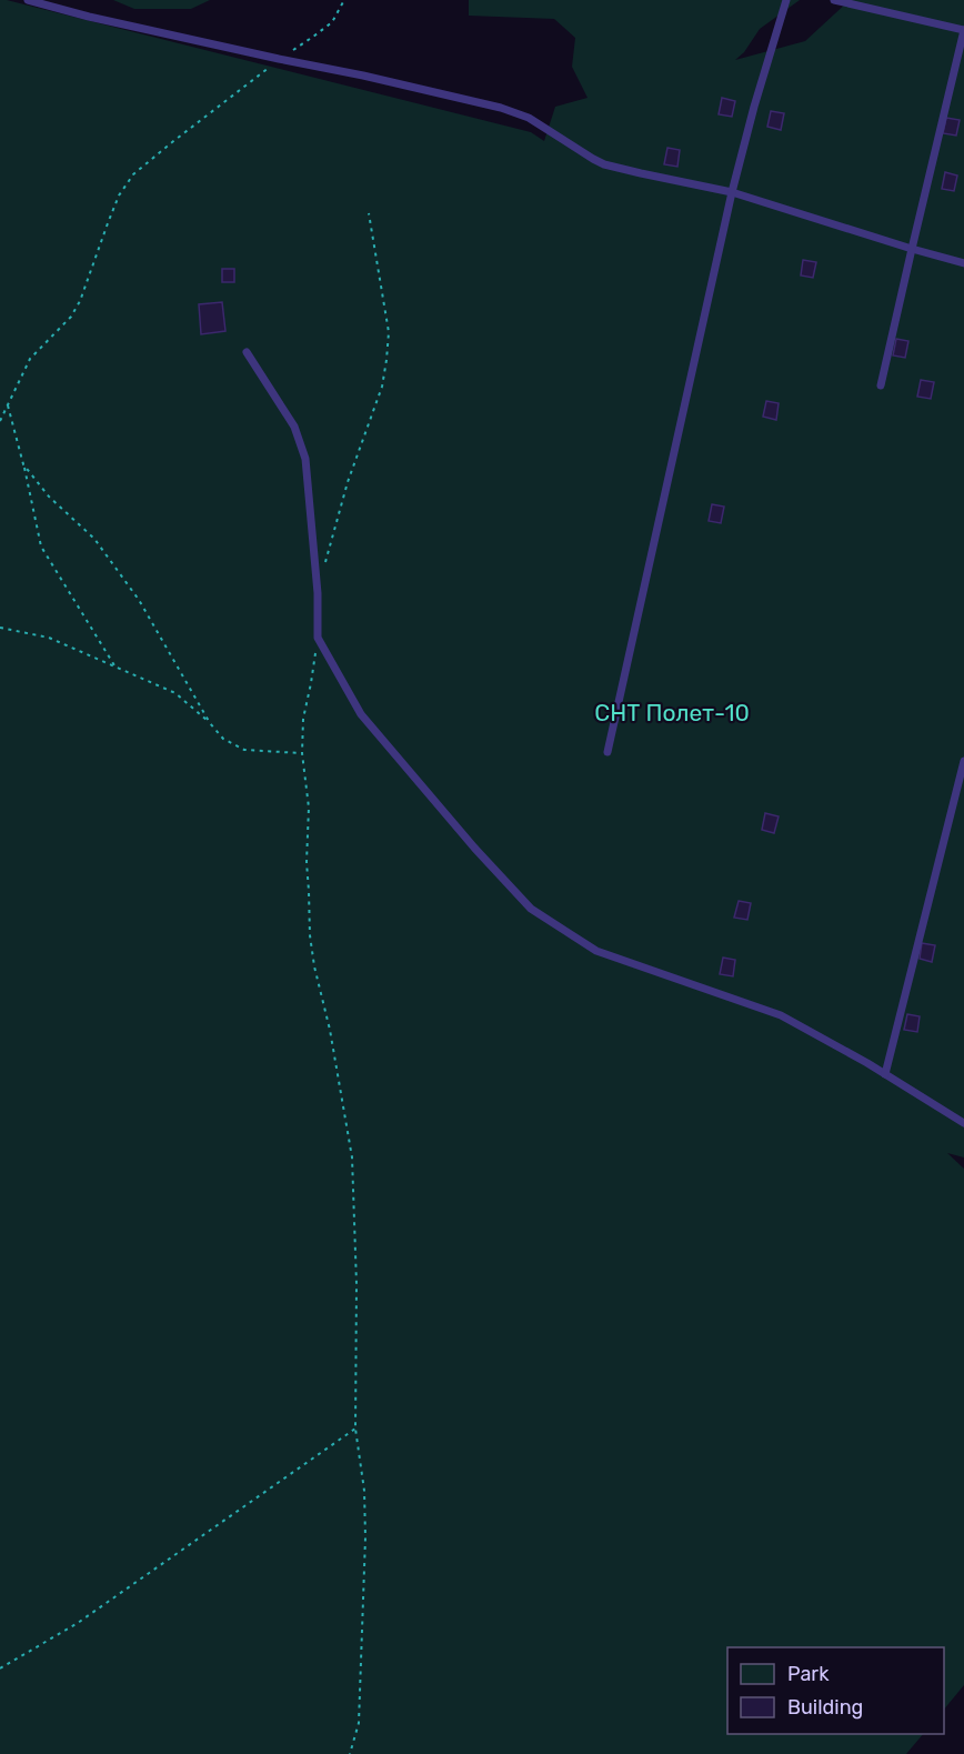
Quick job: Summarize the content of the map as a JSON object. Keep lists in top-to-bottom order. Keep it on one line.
{"parks":["СНТ Полет-10"],"legend":["Park","Building"]}
